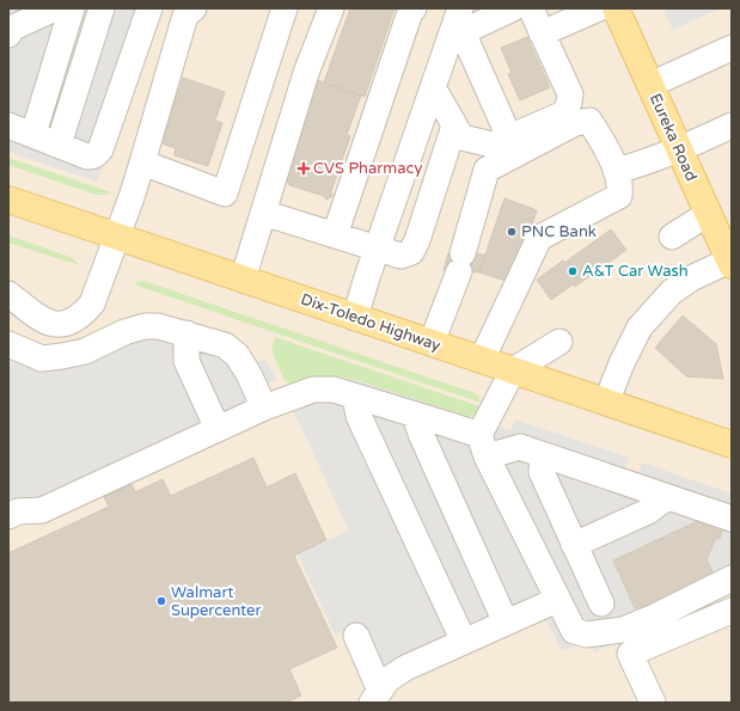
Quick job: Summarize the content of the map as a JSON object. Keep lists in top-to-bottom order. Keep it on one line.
{"streets":{"main road":["Eureka Road","Dix-Toledo Highway"]},"places":{"health":["CVS Pharmacy"],"other":["PNC Bank","A&T Car Wash","Walmart Supercenter"]}}
